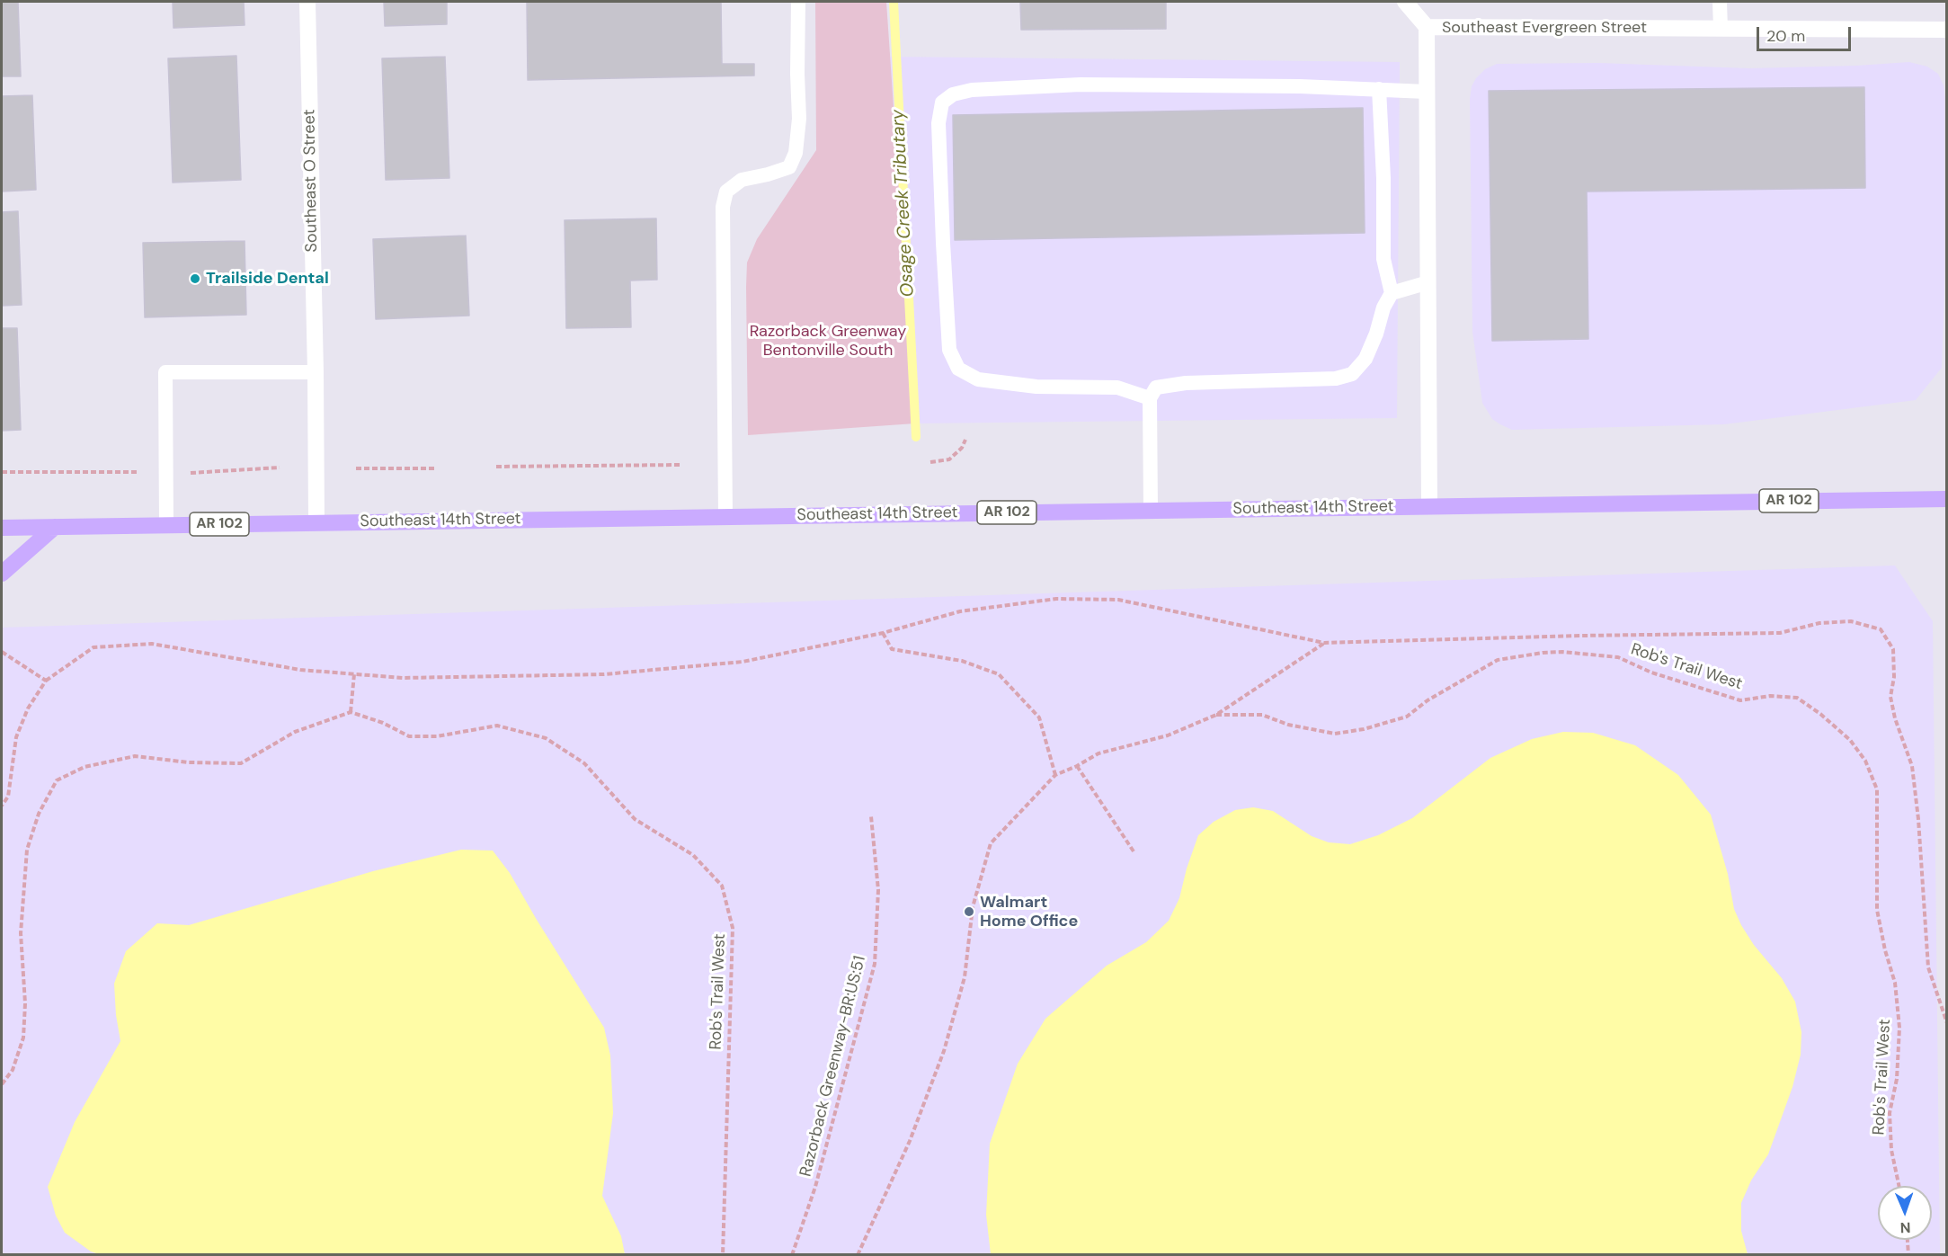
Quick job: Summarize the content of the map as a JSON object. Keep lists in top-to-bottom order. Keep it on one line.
{"streets":{"main road":["AR 102","Southeast 14th Street"],"street":["Southeast Evergreen Street","Southeast O Street"],"path":["Rob's Trail West","Razorback Greenway-BR:US:51"]},"crossings":[["Southeast Evergreen Street","Southeast 14th Street"],["Southeast O Street","Southeast 14th Street"]],"water":["Osage Creek Tributary"],"parks":["Razorback Greenway Bentonville South"],"places":["Trailside Dental","Walmart Home Office"],"scale_bar":"20 m","north":"bottom"}
